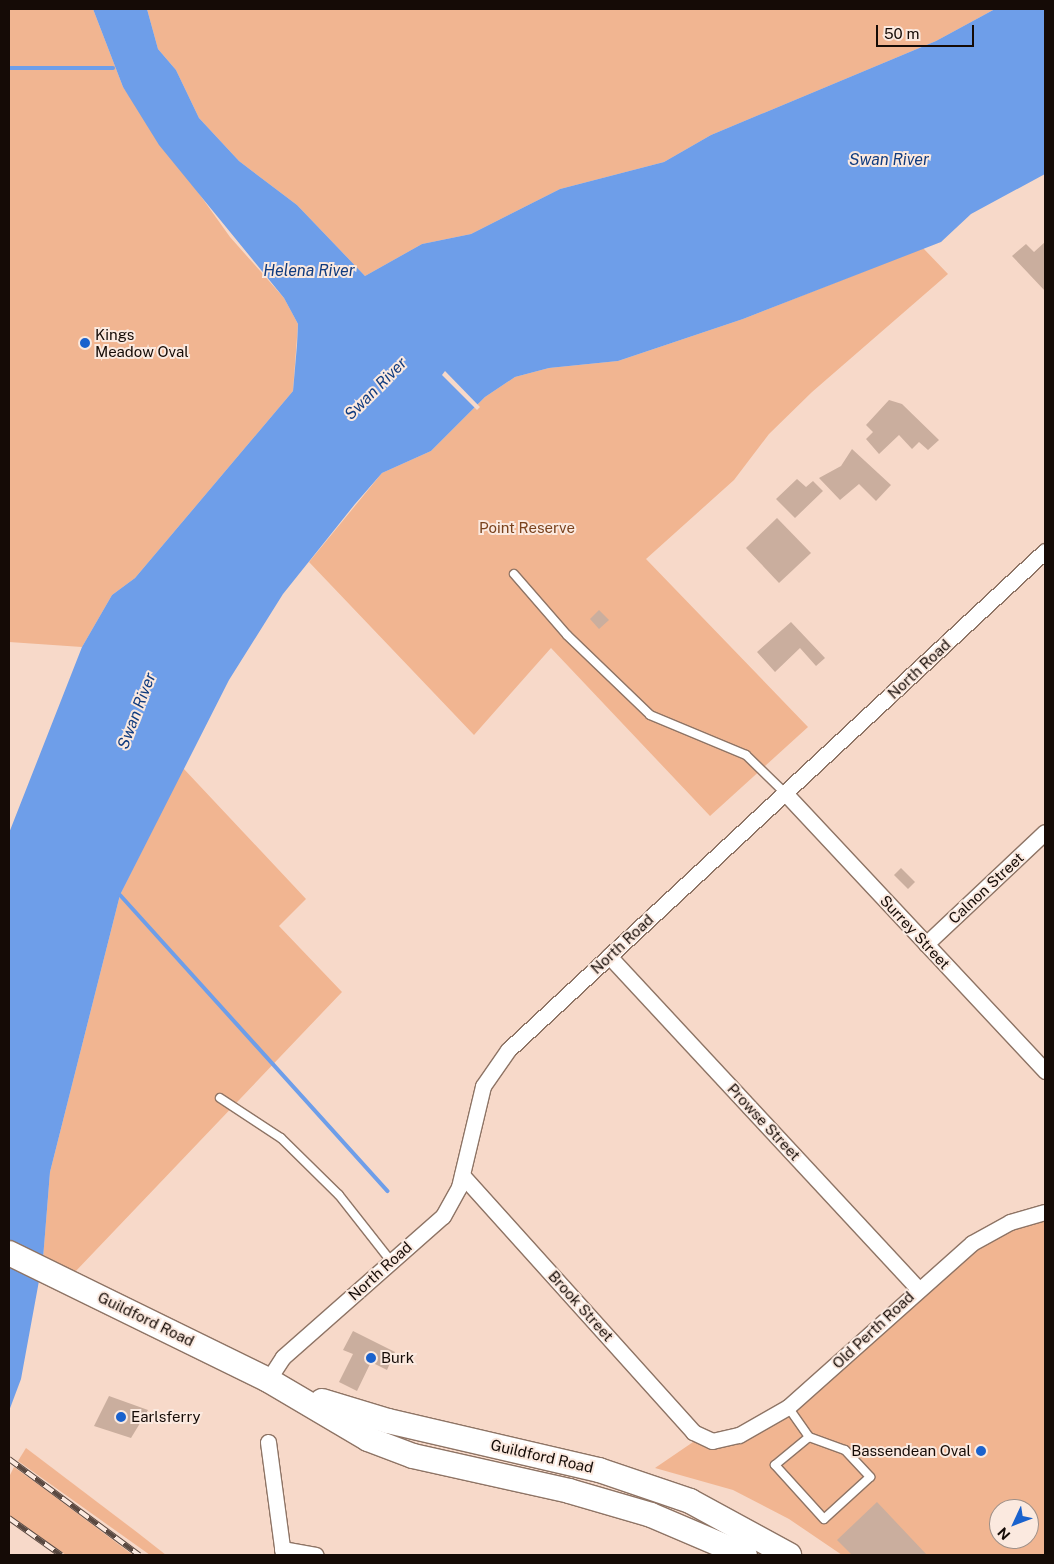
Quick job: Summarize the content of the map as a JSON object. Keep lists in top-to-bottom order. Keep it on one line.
{"streets":{"highway":["Guildford Road"],"street":["North Road","Calnon Street","Surrey Street","Prowse Street","Brook Street","Old Perth Road"]},"crossings":[["North Road","Surrey Street"],["North Road","Prowse Street"],["North Road","Brook Street"],["North Road","Guildford Road"],["Calnon Street","Surrey Street"],["Prowse Street","Old Perth Road"],["Brook Street","Old Perth Road"]],"water":["Swan River","Helena River"],"parks":["Point Reserve"],"places":["Kings Meadow Oval","Burk","Earlsferry","Bassendean Oval"],"scale_bar":"50 m","north":"bottom left"}
